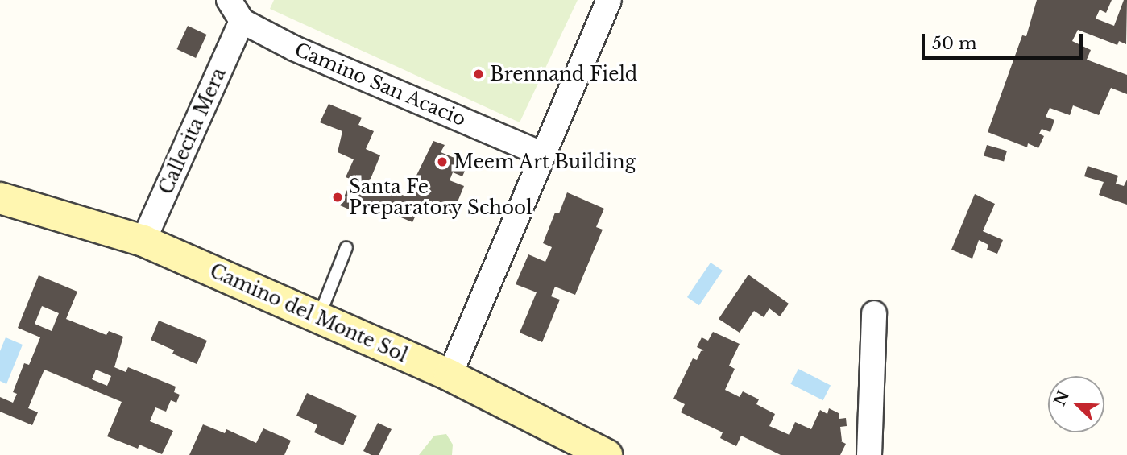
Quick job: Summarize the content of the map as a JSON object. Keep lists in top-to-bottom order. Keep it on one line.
{"streets":{"street":["Camino San Acacio","Callecita Mera","Camino del Monte Sol"]},"crossings":[["Camino San Acacio","Callecita Mera"],["Callecita Mera","Camino del Monte Sol"]],"places":["Brennand Field","Meem Art Building","Santa Fe Preparatory School"],"scale_bar":"50 m","north":"top left"}
